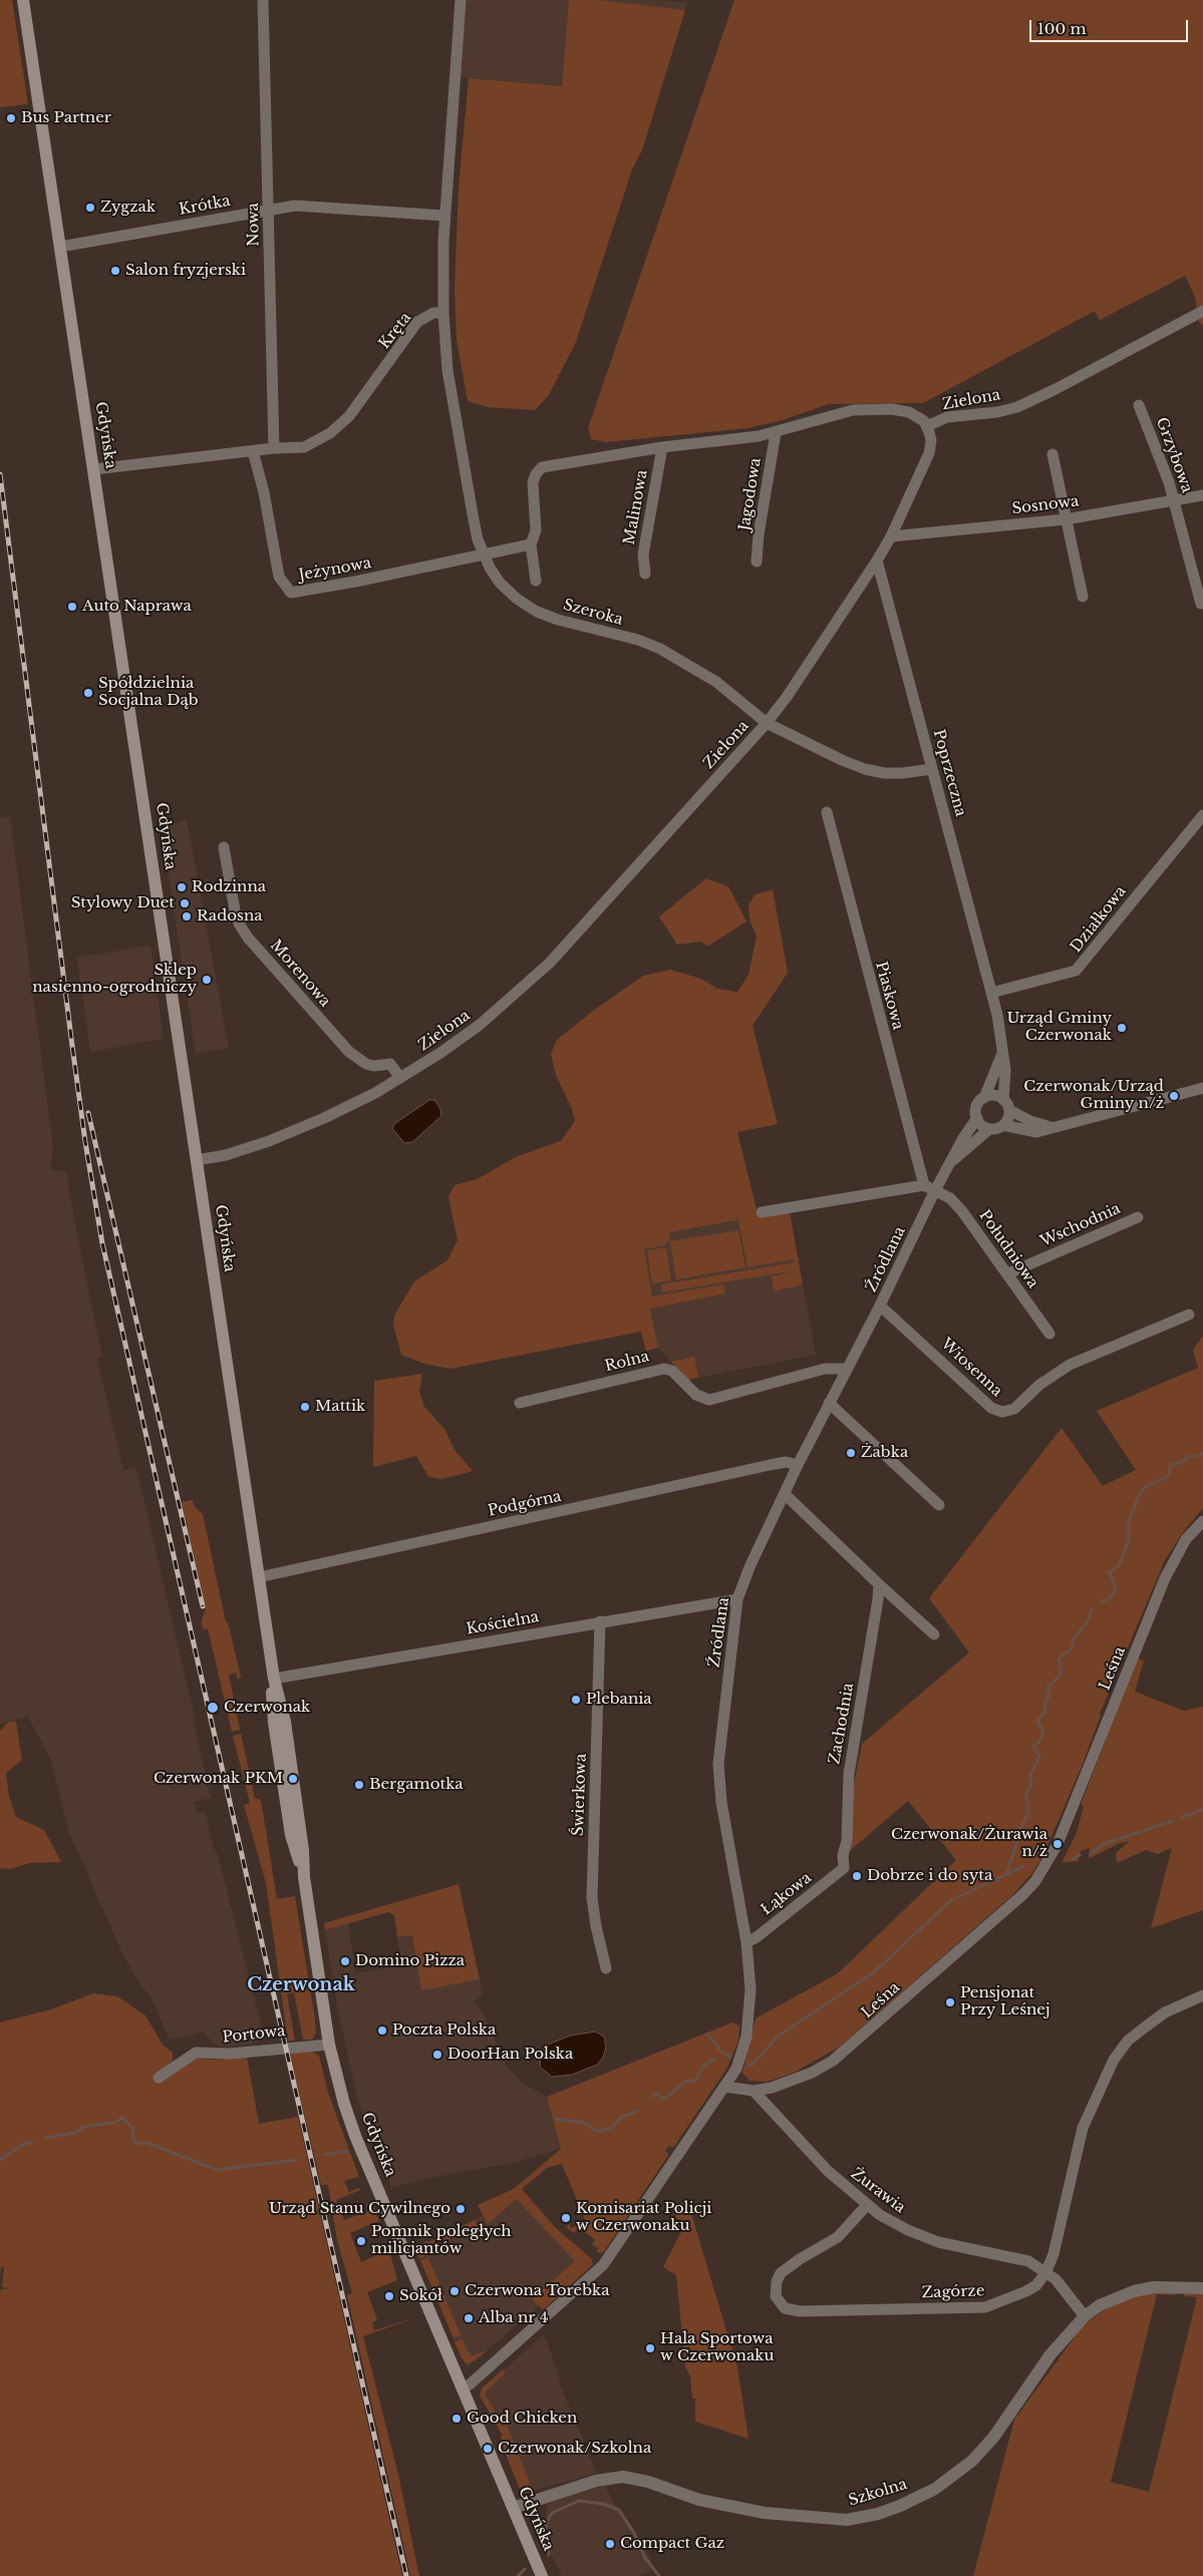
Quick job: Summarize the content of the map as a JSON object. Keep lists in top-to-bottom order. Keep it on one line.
{"streets":{"main road":["Gdyńska"],"street":["Krótka","Nowa","Kręta","Zielona","Grzybowa","Jagodowa","Sosnowa","Malinowa","Jeżynowa","Szeroka","Poprzeczna","Działkowa","Morenowa","Piaskowa","Wschodnia","Południowa","Źródlana","Rolna","Wiosenna","Podgórna","Kościelna","Leśna","Zachodnia","Świerkowa","Łąkowa","Portowa","Żurawia","Zagórze","Szkolna"]},"crossings":[["Krótka","Nowa"],["Krótka","Gdyńska"],["Nowa","Kręta"],["Kręta","Gdyńska"],["Kręta","Jeżynowa"],["Kręta","Szeroka"],["Zielona","Gdyńska"],["Zielona","Sosnowa"],["Zielona","Szeroka"],["Zielona","Poprzeczna"],["Zielona","Morenowa"],["Gdyńska","Podgórna"],["Gdyńska","Kościelna"],["Gdyńska","Portowa"],["Gdyńska","Szkolna"],["Grzybowa","Sosnowa"],["Jeżynowa","Szeroka"],["Szeroka","Poprzeczna"],["Poprzeczna","Działkowa"],["Piaskowa","Południowa"],["Piaskowa","Źródlana"],["Wschodnia","Południowa"],["Południowa","Źródlana"],["Źródlana","Rolna"],["Źródlana","Wiosenna"],["Źródlana","Podgórna"],["Źródlana","Kościelna"],["Źródlana","Leśna"],["Źródlana","Łąkowa"],["Kościelna","Świerkowa"],["Leśna","Żurawia"],["Zachodnia","Łąkowa"],["Żurawia","Zagórze"],["Żurawia","Szkolna"]],"districts":["Czerwonak"],"places":["Bus Partner","Zygzak","Salon fryzjerski","Auto Naprawa","Spółdzielnia Socjalna Dąb","Rodzinna","Stylowy Duet","Radosna","Sklep nasienno-ogrodniczy","Urząd Gminy Czerwonak","Czerwonak/Urząd Gminy n/ż","Mattik","Żabka","Plebania","Czerwonak","Czerwonak PKM","Bergamotka","Czerwonak/Żurawia n/ż","Dobrze i do syta","Domino Pizza","Pensjonat Przy Leśnej","Poczta Polska","DoorHan Polska","Urząd Stanu Cywilnego","Komisariat Policji w Czerwonaku","Pomnik poległych milicjantów","Czerwona Torebka","Sokół","Alba nr 4","Hala Sportowa w Czerwonaku","Good Chicken","Czerwonak/Szkolna","Compact Gaz"],"scale_bar":"100 m"}
